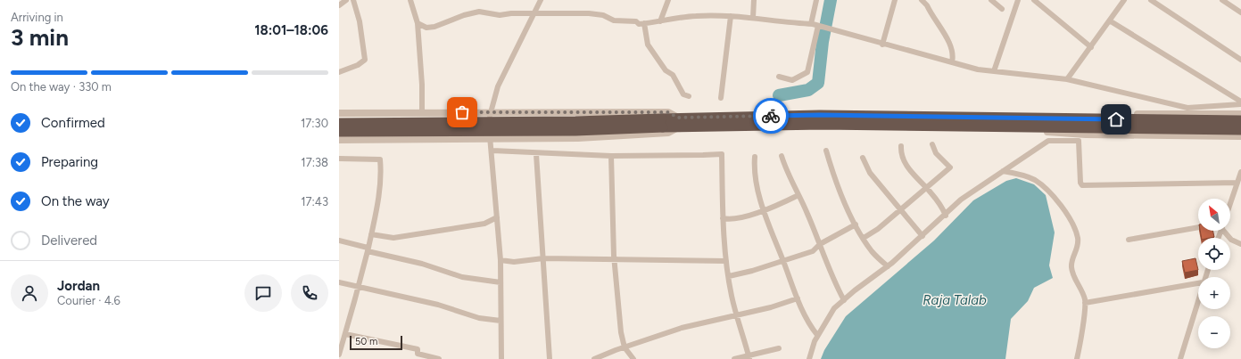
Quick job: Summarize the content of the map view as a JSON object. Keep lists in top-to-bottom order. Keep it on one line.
{"water":["Raja Talab"],"scale_bar":"50 m","north":"top left","page":{"heading":["3 min","Arriving in","18:01–18:06"],"panel":["Jordan","Courier · 4.6"],"bar":"On the way · 330 m","list":[["Confirmed","17:30"],["Preparing","17:38"],["On the way","17:43"],"Delivered"],"map_buttons":["+","−"],"scale":"50 m"}}
